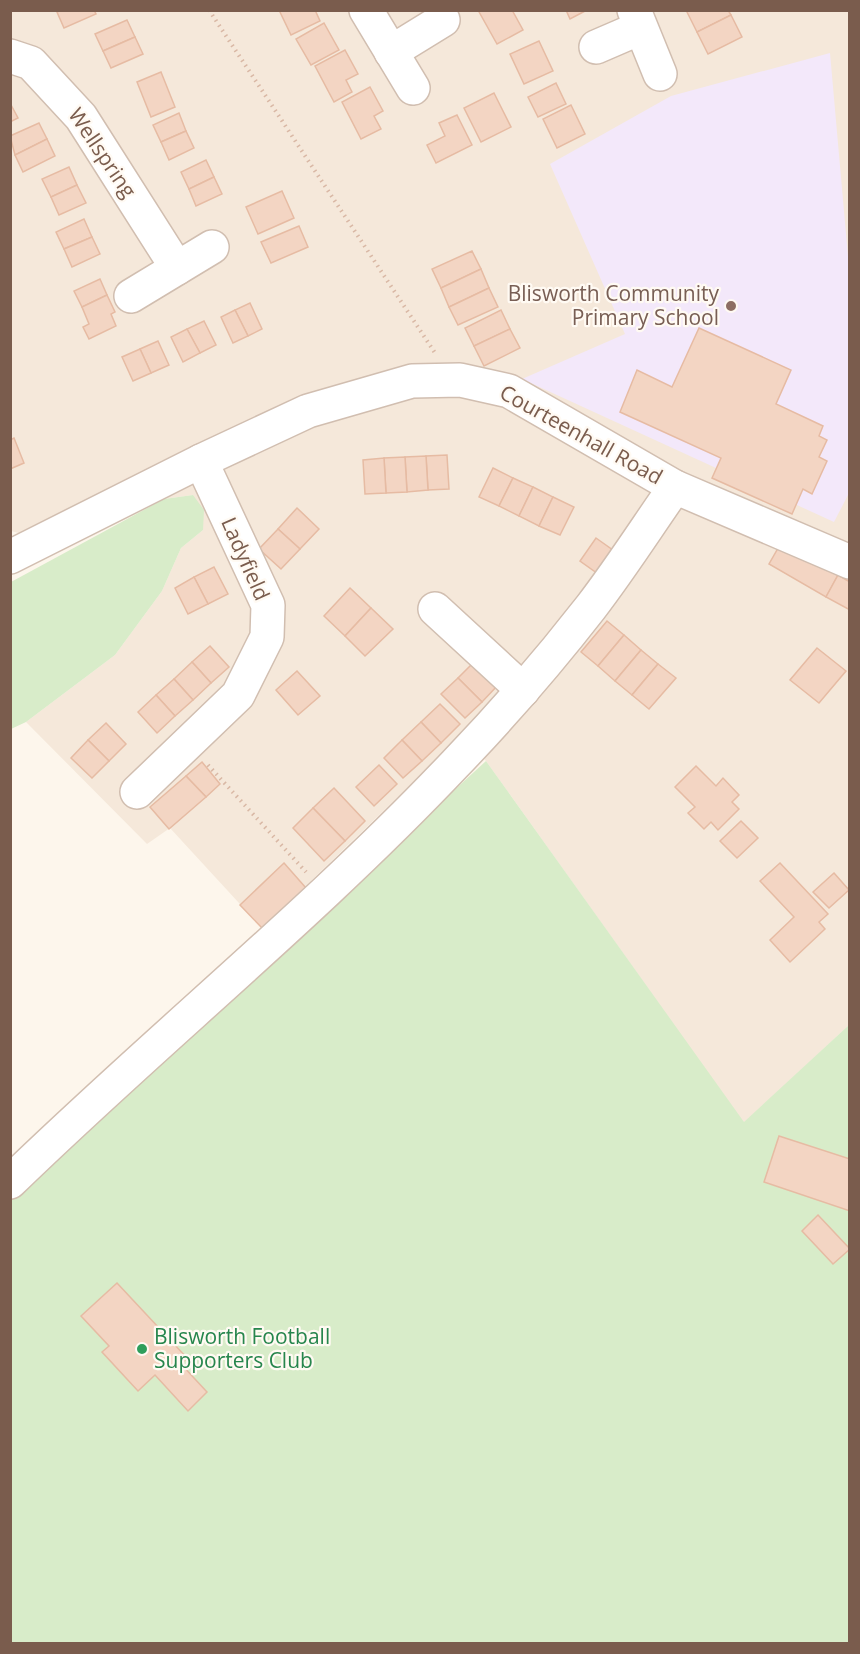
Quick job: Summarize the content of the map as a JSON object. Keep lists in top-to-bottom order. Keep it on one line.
{"streets":{"street":["Wellspring","Courteenhall Road","Ladyfield"]},"crossings":[["Courteenhall Road","Ladyfield"]],"places":["Blisworth Community Primary School","Blisworth Football Supporters Club"]}
